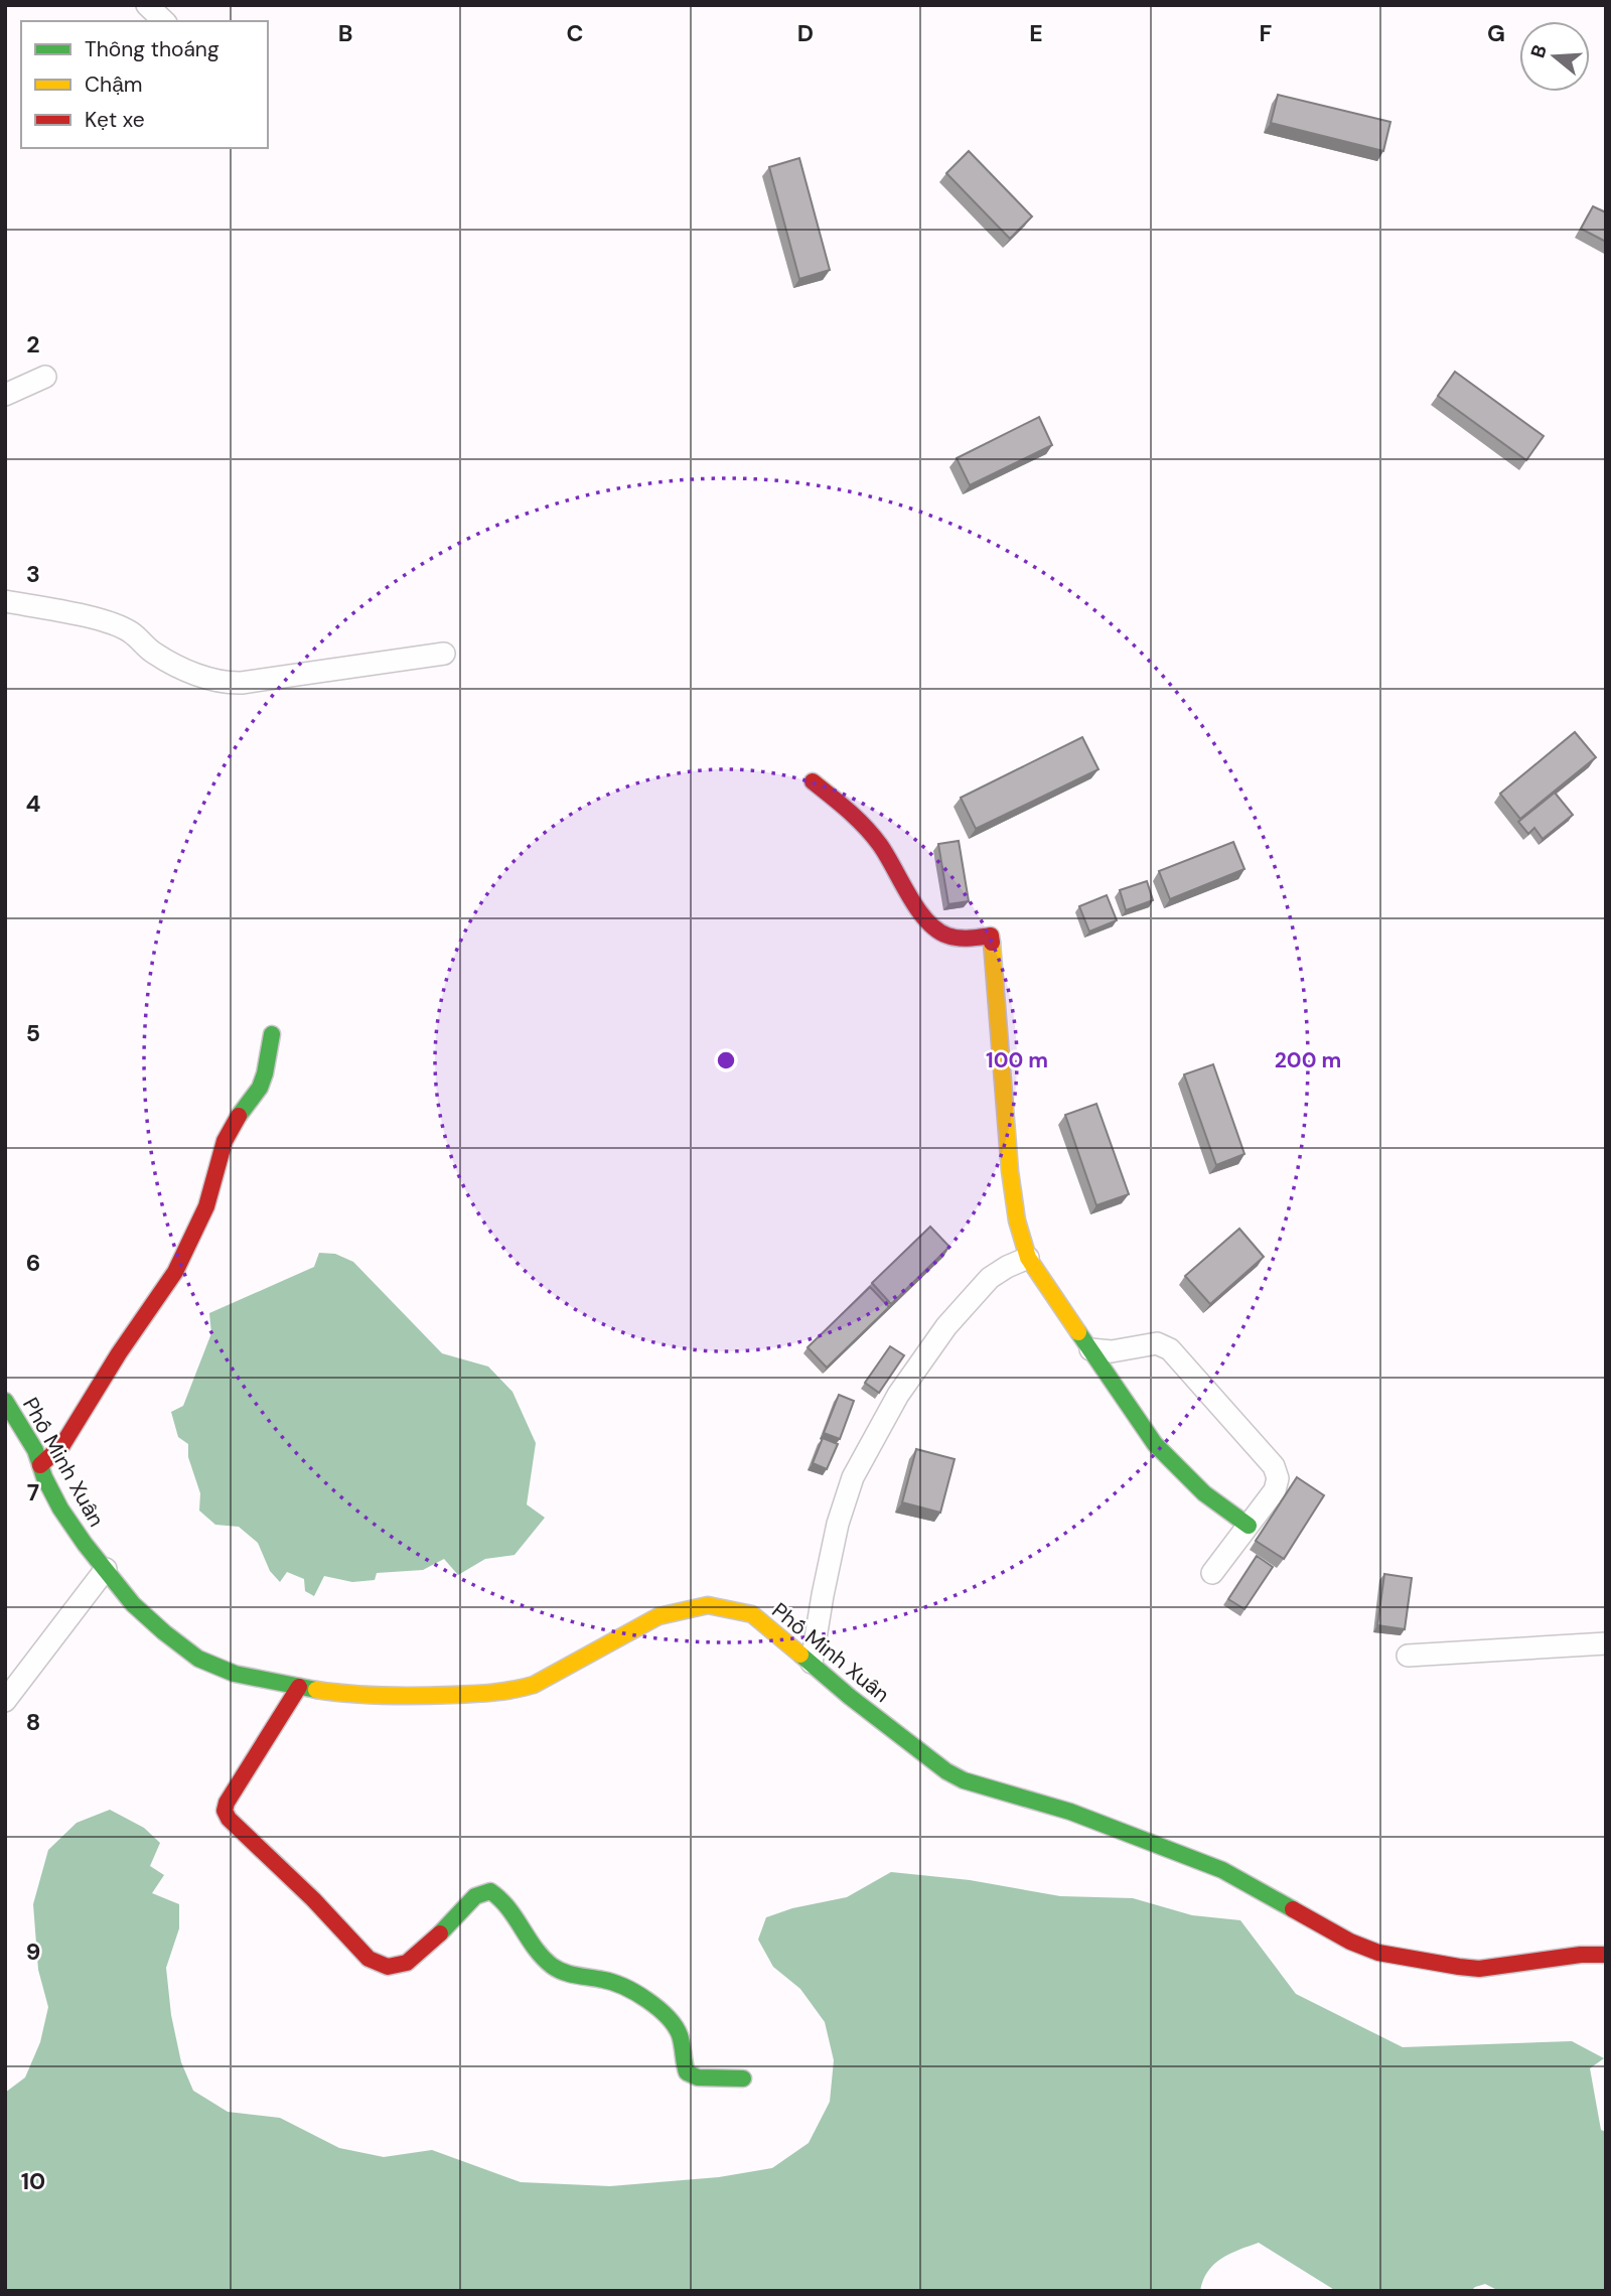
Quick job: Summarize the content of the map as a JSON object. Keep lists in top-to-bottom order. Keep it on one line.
{"streets":{"street":["Phố Minh Xuân"]},"legend":["Thông thoáng","Chậm","Kẹt xe"],"north":"left","grid":{"columns":["B","C","D","E","F","G"],"rows":["2","3","4","5","6","7","8","9","10"]},"rings":["100 m","200 m"]}
